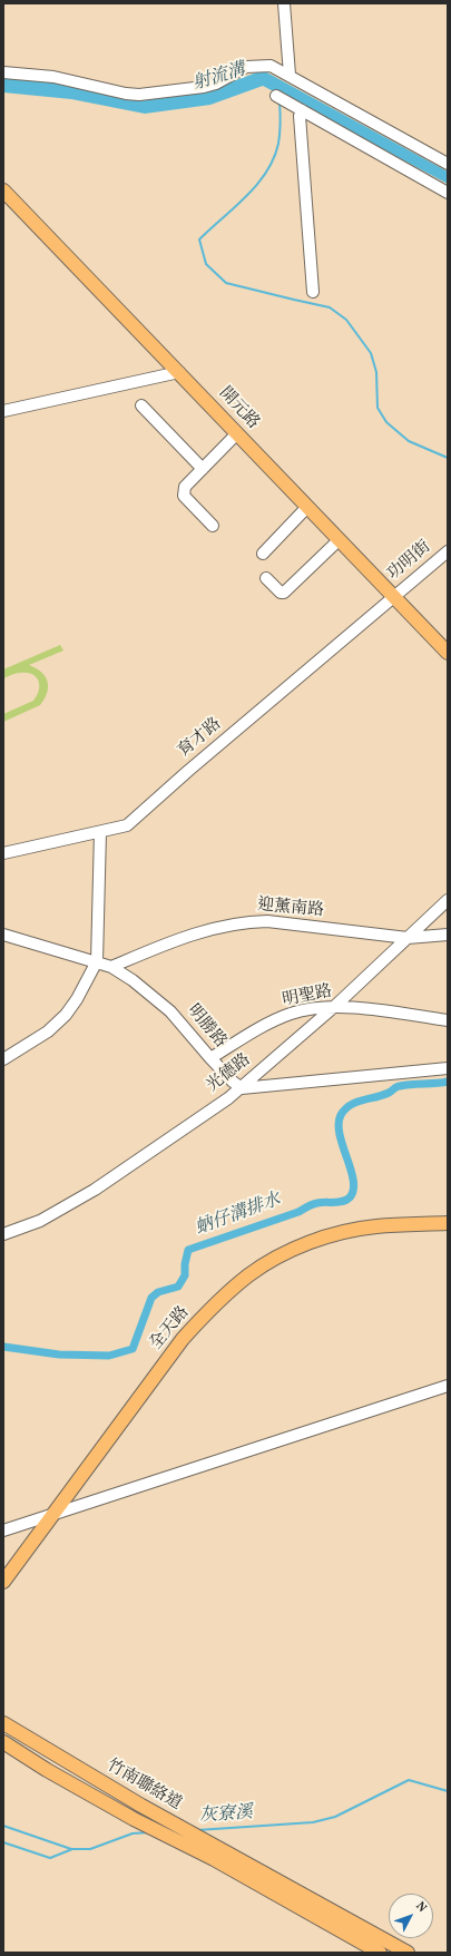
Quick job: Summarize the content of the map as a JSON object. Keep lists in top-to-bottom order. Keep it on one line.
{"streets":{"main road":["開元路","全天路","竹南聯絡道"],"street":["功明街","育才路","迎薰南路","明聖路","明勝路","光德路"]},"crossings":[["開元路","功明街"],["開元路","育才路"],["功明街","育才路"],["迎薰南路","明勝路"],["迎薰南路","光德路"],["明聖路","明勝路"],["明聖路","光德路"],["明勝路","光德路"]],"water":["射流溝","蚋仔溝排水","灰寮溪"],"north":"top right"}
